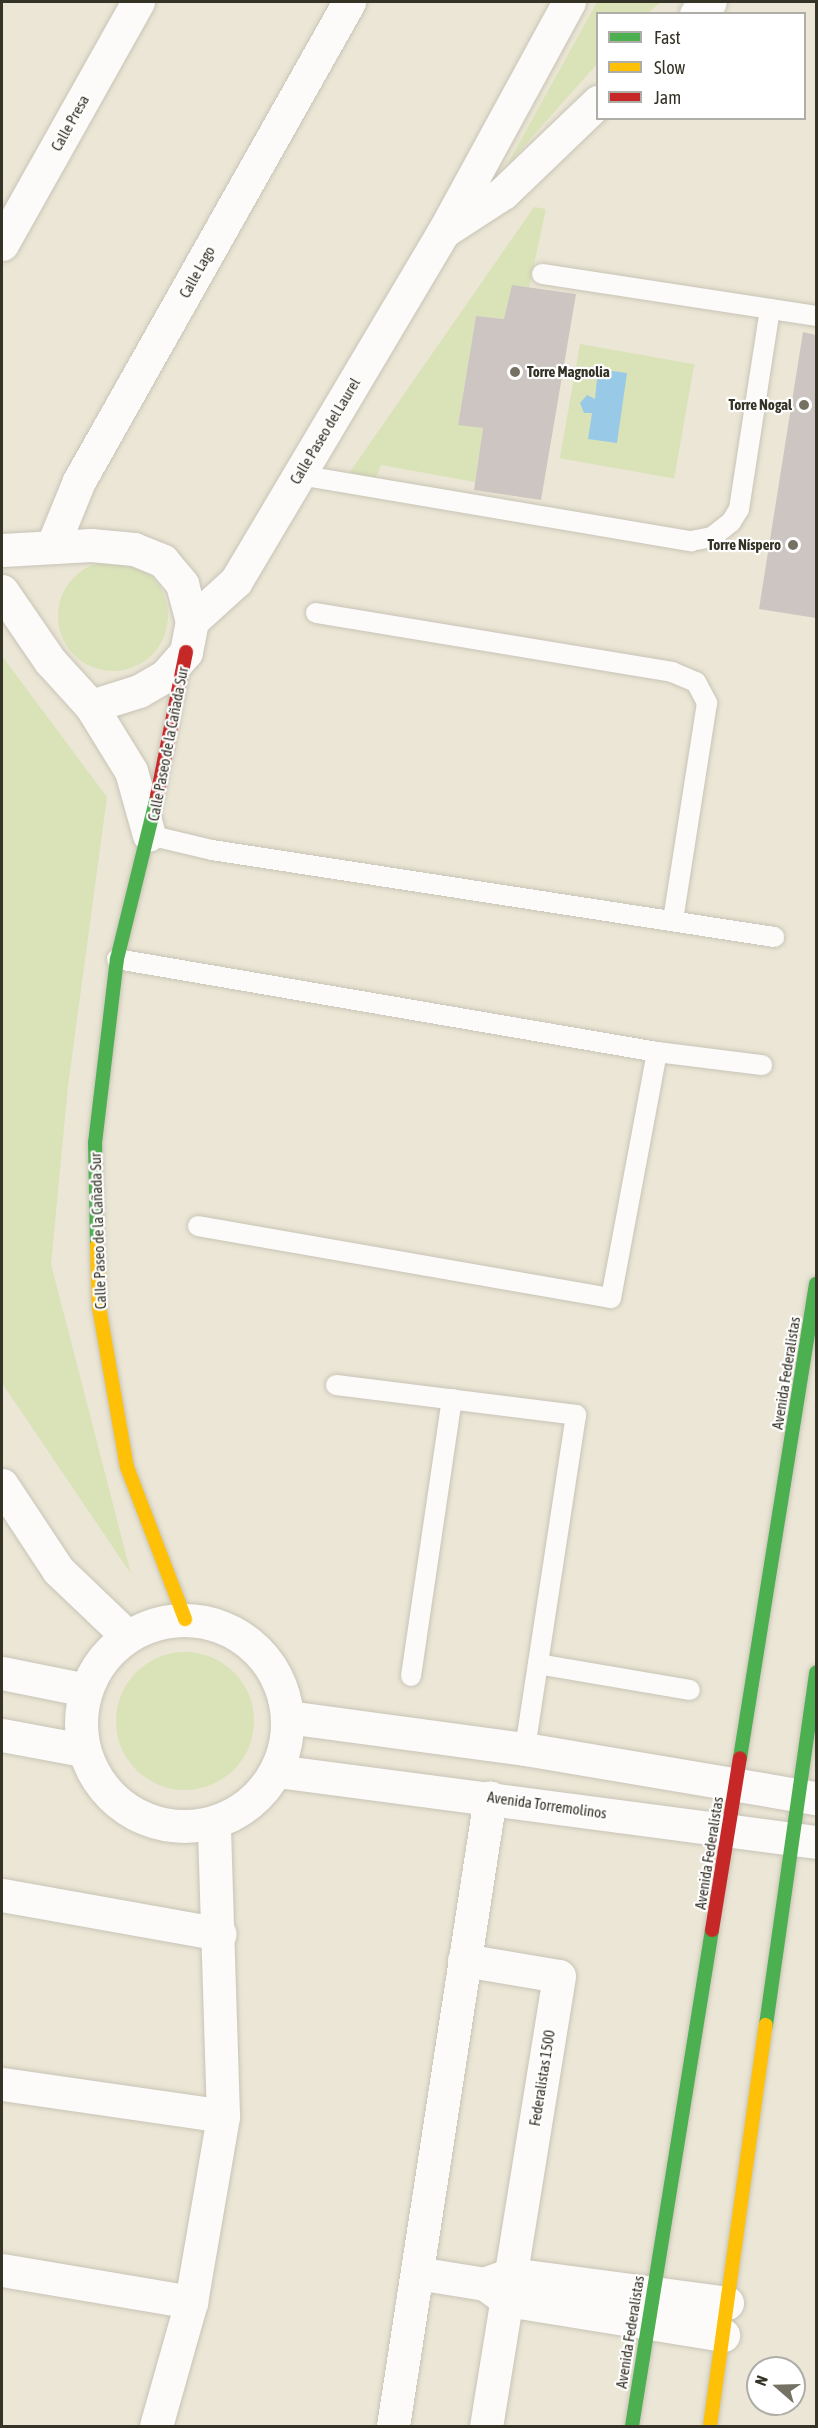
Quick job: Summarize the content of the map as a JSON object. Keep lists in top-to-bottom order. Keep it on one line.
{"streets":{"street":["Calle Presa","Calle Lago","Calle Paseo del Laurel","Calle Paseo de la Cañada Sur","Avenida Federalistas","Avenida Torremolinos","Federalistas 1500"]},"crossings":[["Calle Paseo de la Cañada Sur","Avenida Torremolinos"],["Avenida Federalistas","Avenida Torremolinos"]],"places":["Torre Magnolia","Torre Nogal","Torre Níspero"],"legend":["Fast","Slow","Jam"],"north":"left"}
